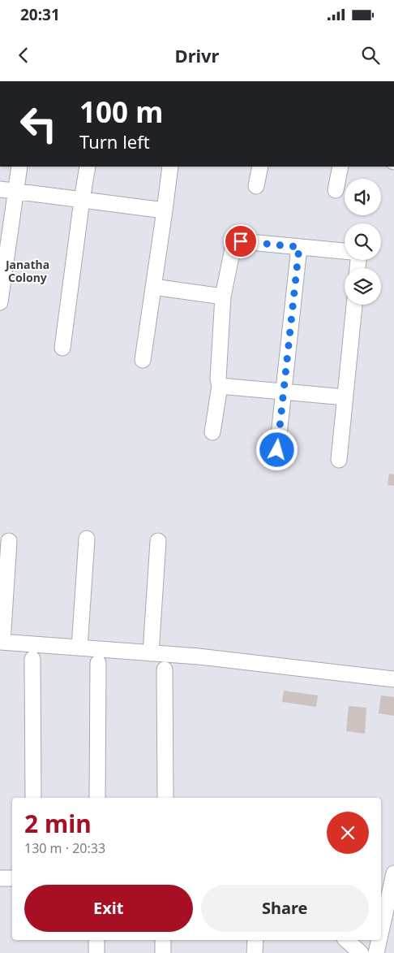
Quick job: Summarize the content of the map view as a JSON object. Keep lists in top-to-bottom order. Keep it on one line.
{"districts":["Janatha Colony"],"page":{"status":"20:31","header":"Drivr","turn":["100 m","Turn left"],"heading":["2 min","130 m · 20:33"],"buttons":["Exit","Share"]}}
